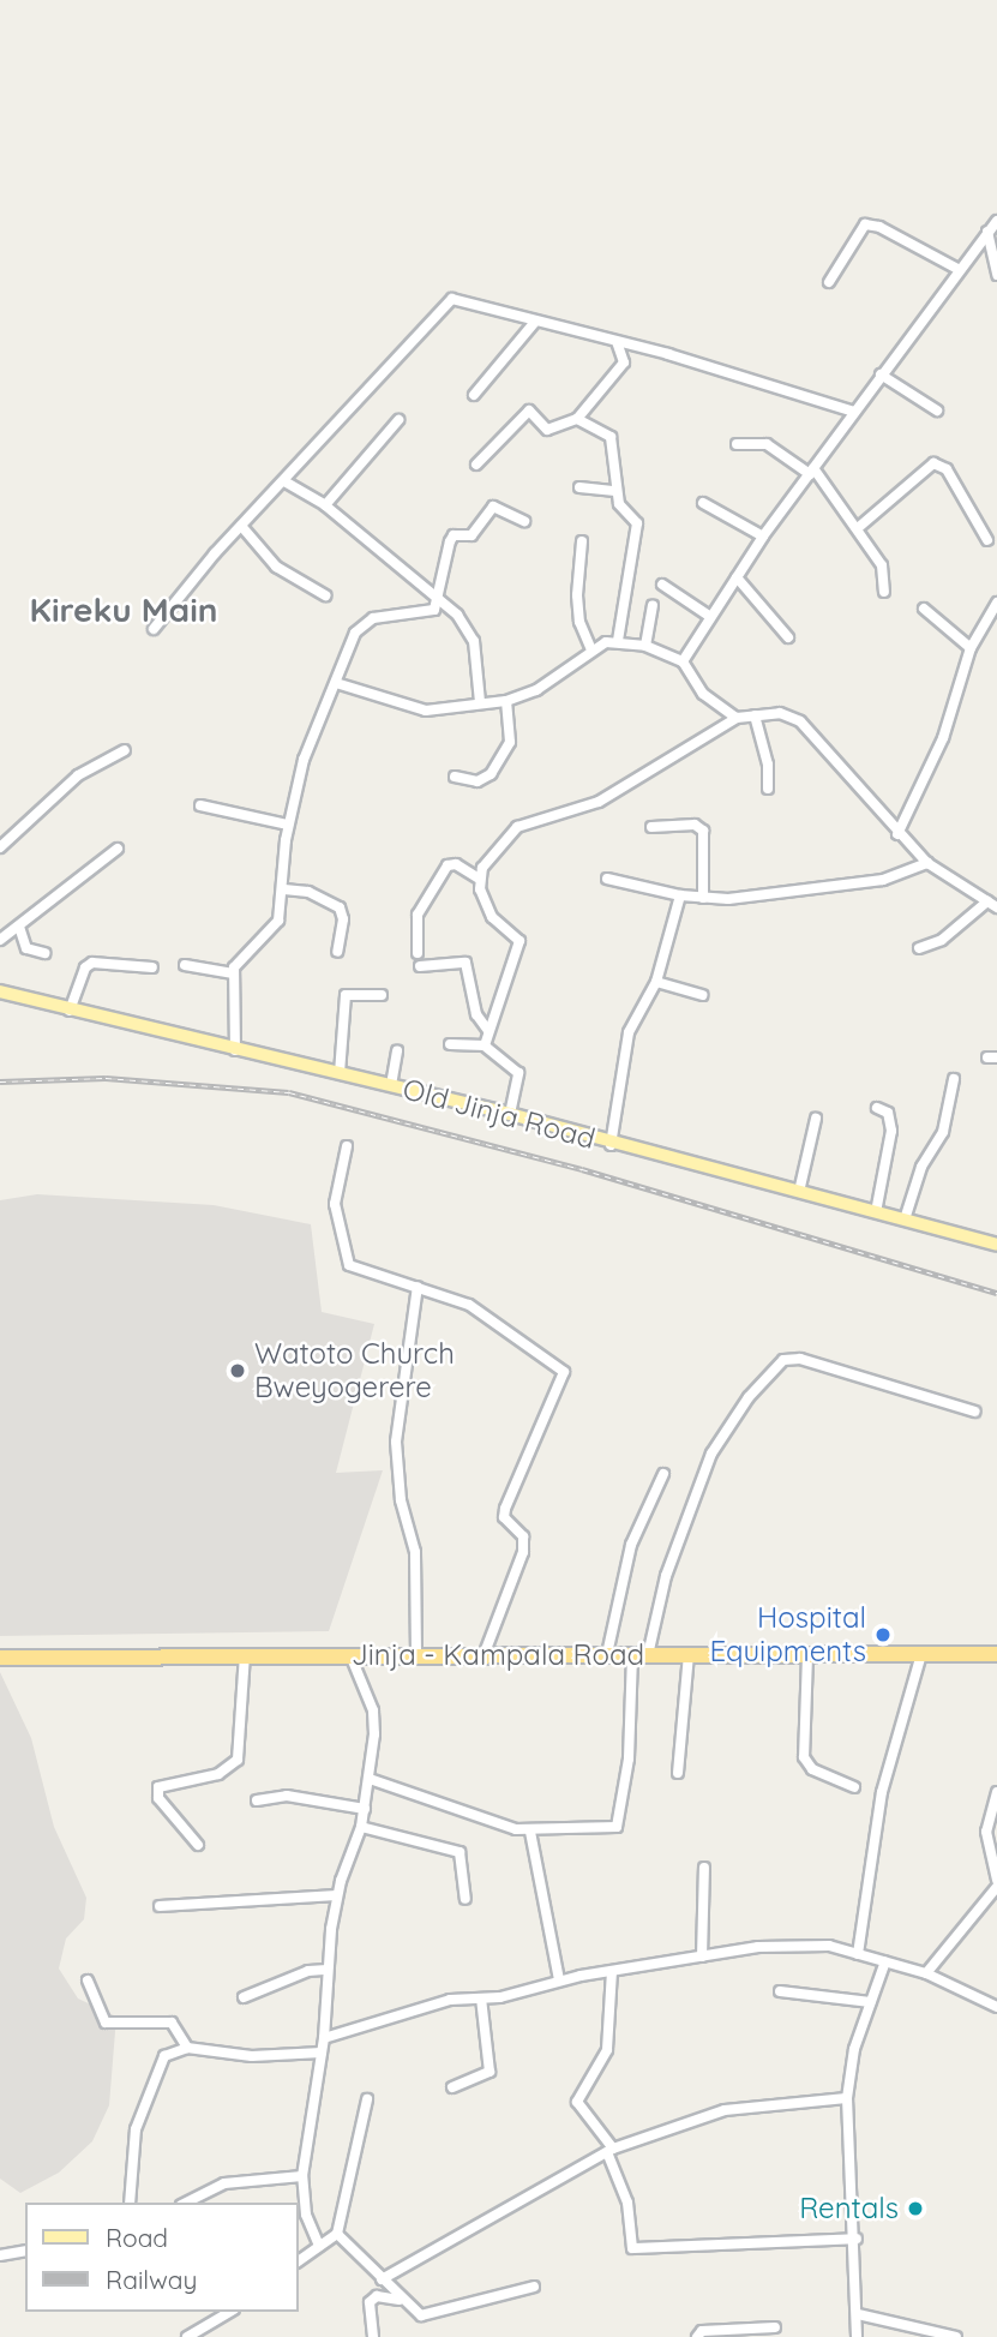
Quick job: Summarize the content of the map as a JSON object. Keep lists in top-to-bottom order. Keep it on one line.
{"streets":{"highway":["Jinja - Kampala Road"],"main road":["Old Jinja Road"]},"districts":["Kireku Main"],"places":["Watoto Church Bweyogerere","Hospital Equipments","Rentals"],"legend":["Road","Railway"]}
